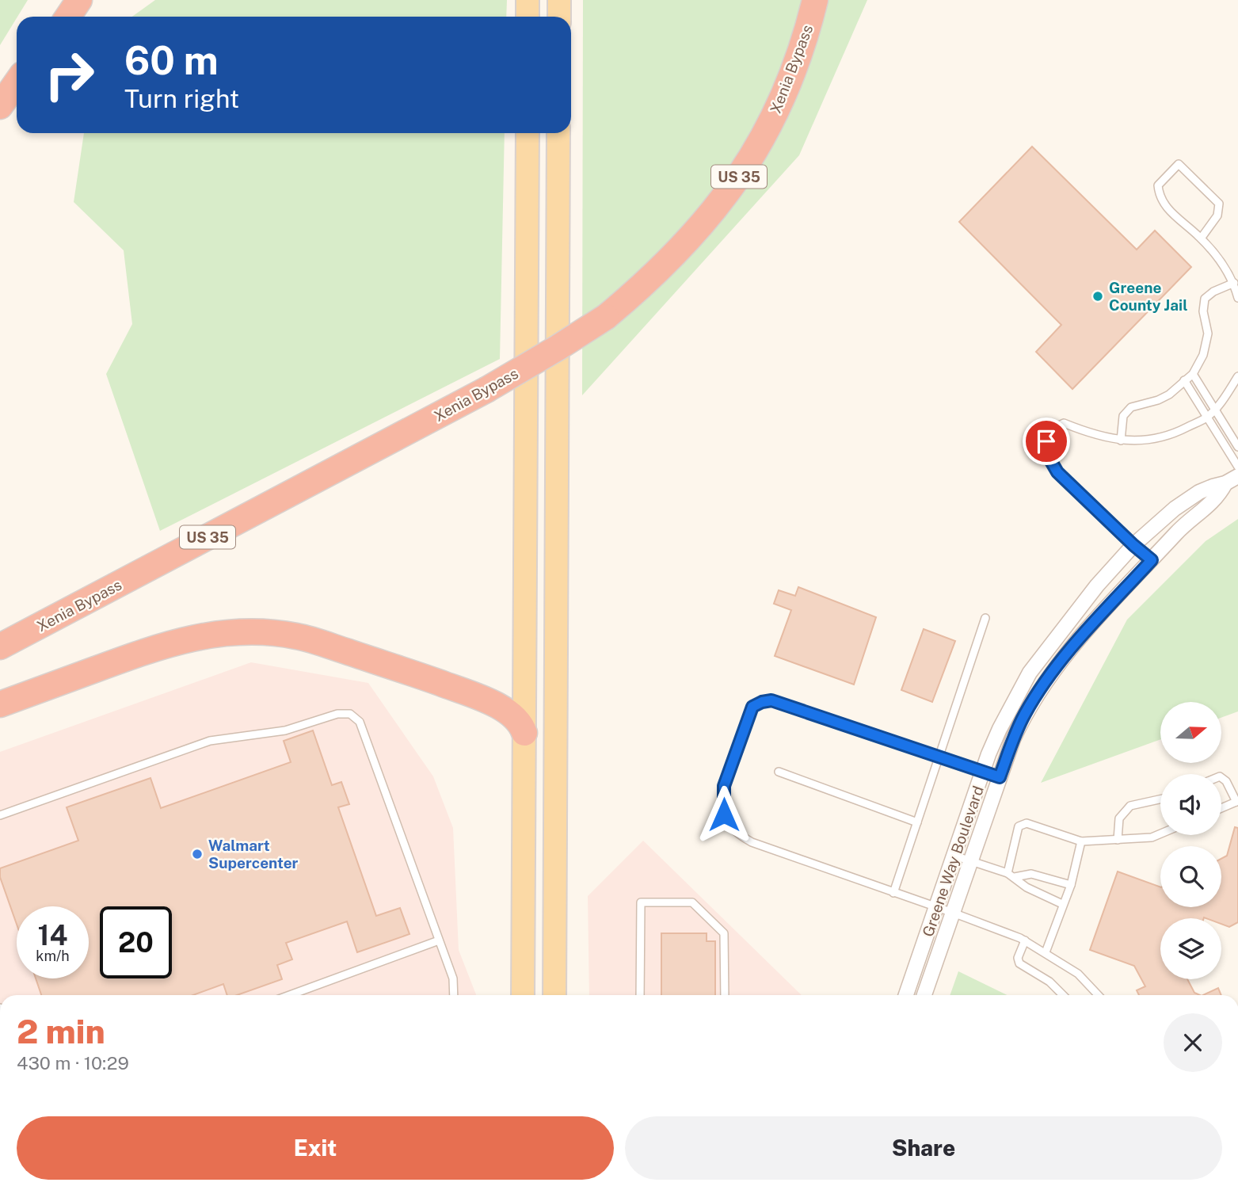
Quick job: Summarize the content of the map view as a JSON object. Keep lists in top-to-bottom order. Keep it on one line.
{"streets":{"highway":["Xenia Bypass","US 35"],"street":["Greene Way Boulevard"]},"places":["Greene County Jail","Walmart Supercenter"],"north":"right","page":{"turn":["60 m","Turn right"],"speed":"14 km/h","limit":"20","heading":["2 min","430 m · 10:29"],"buttons":["Exit","Share"]}}
